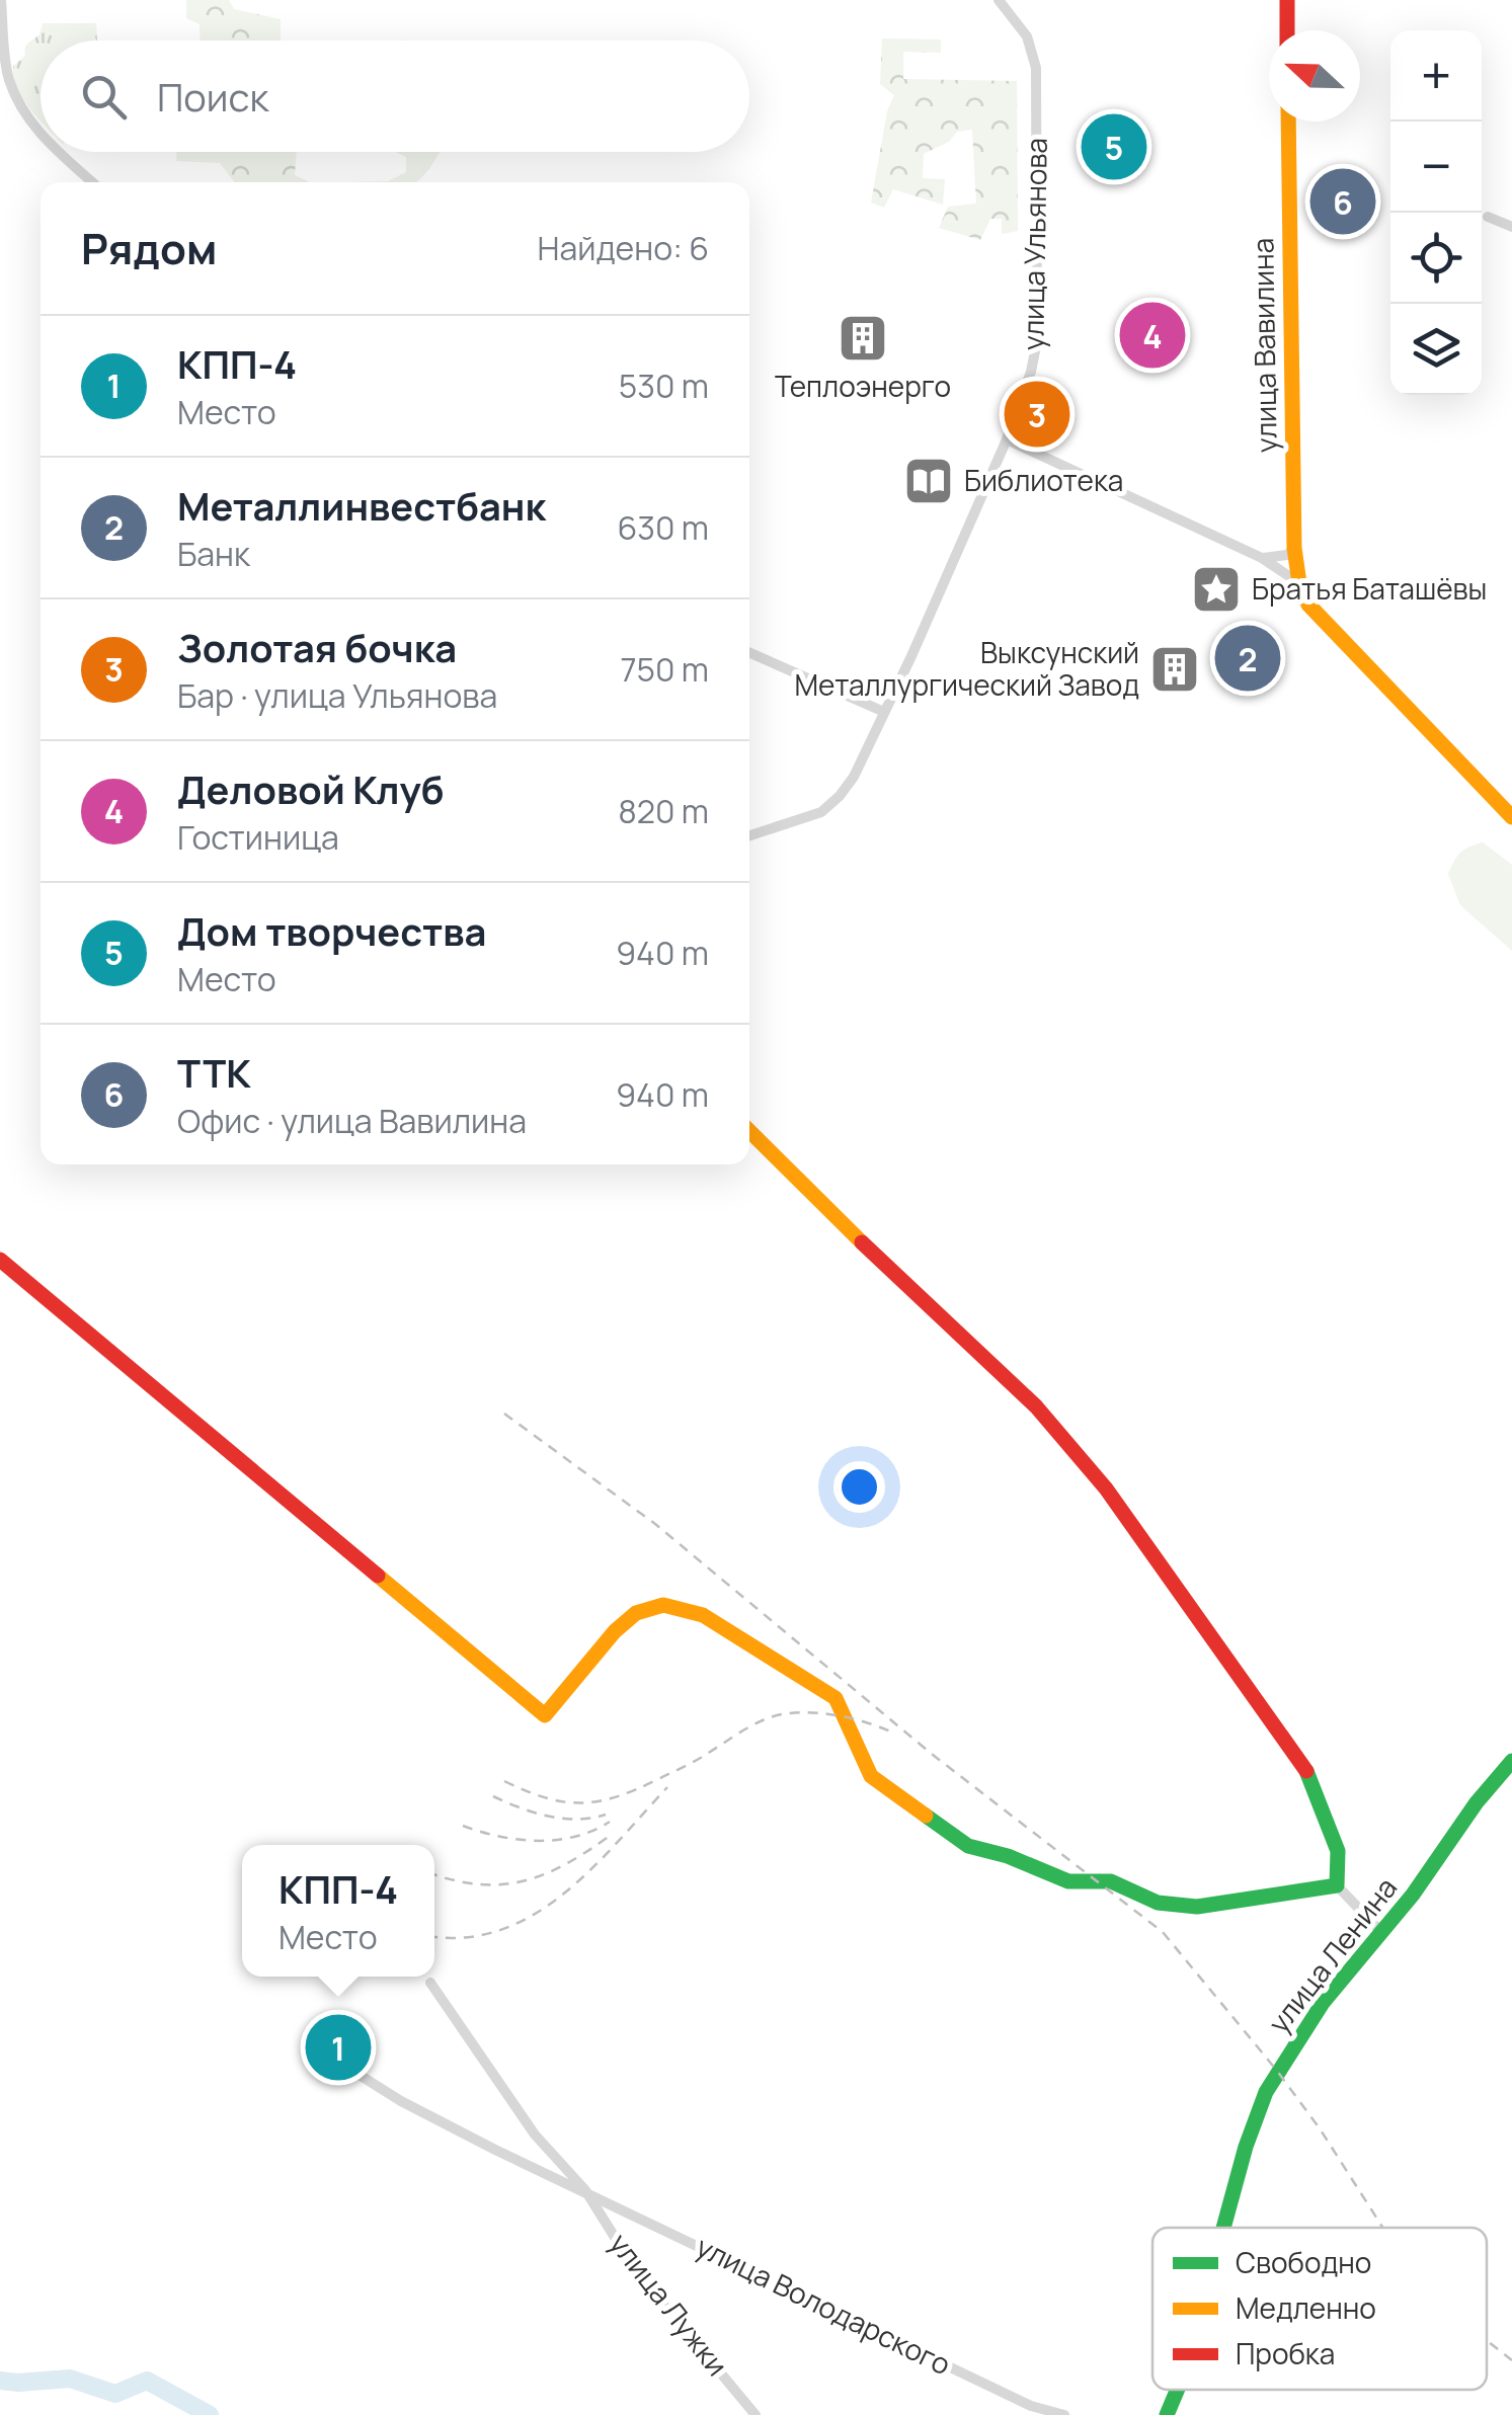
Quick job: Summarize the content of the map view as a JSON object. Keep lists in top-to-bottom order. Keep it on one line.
{"streets":{"street":["улица Ульянова","улица Вавилина","улица Ленина","улица Лужки","улица Володарского"]},"crossings":[["улица Лужки","улица Володарского"]],"places":{"building":["Теплоэнерго","Выксунский Металлургический Завод"],"library":["Библиотека"],"place":["Братья Баташёвы"]},"legend":["Свободно","Медленно","Пробка"],"north":"left","page":{"map_buttons":["+","−"],"search":"Поиск","pins":["5","6","4","3","2","1"],"heading":["Рядом","Найдено: 6"],"list":[{"mark":"1","name":"КПП-4","note":"Место","value":"530 m"},{"mark":"2","name":"Металлинвестбанк","note":"Банк","value":"630 m"},{"mark":"3","name":"Золотая бочка","note":"Бар · улица Ульянова","value":"750 m"},{"mark":"4","name":"Деловой Клуб","note":"Гостиница","value":"820 m"},{"mark":"5","name":"Дом творчества","note":"Место","value":"940 m"},{"mark":"6","name":"ТТК","note":"Офис · улица Вавилина","value":"940 m"}],"popup":["КПП-4","Место"]}}
